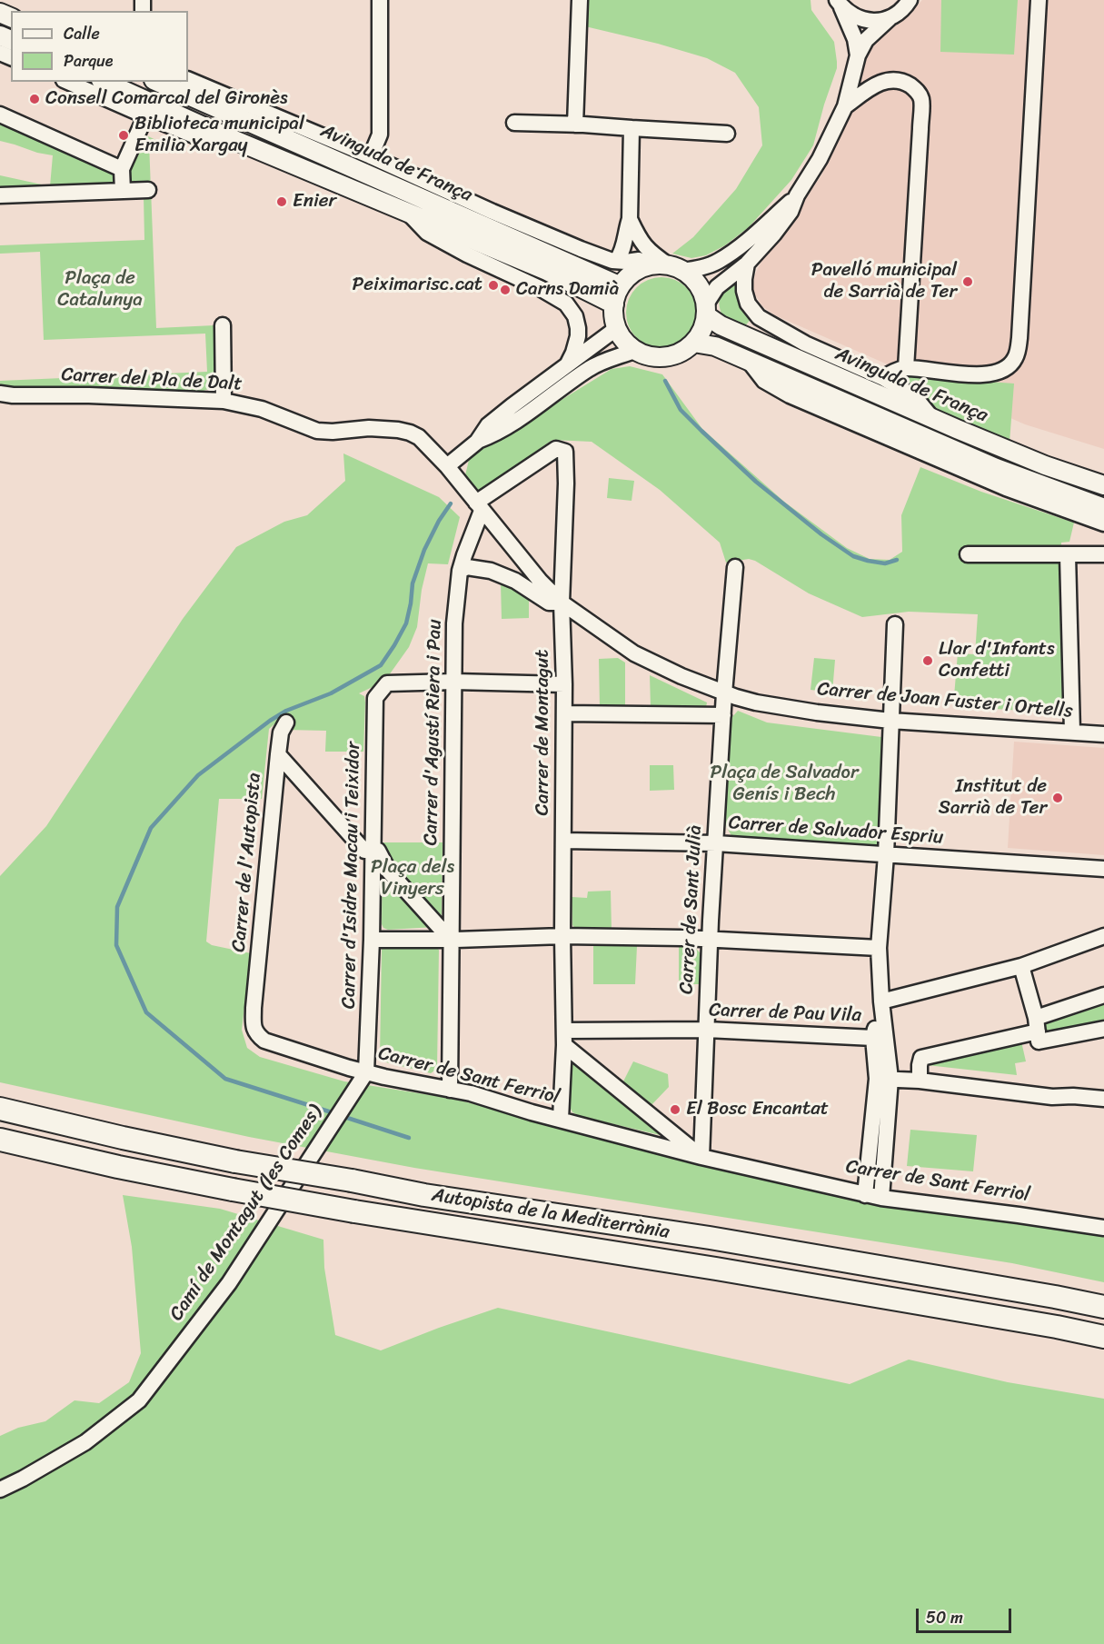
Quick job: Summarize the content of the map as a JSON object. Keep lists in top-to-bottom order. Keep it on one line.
{"streets":{"highway":["Autopista de la Mediterrània"],"main road":["Avinguda de França"],"street":["Carrer del Pla de Dalt","Carrer de Joan Fuster i Ortells","Carrer d'Agustí Riera i Pau","Carrer de Montagut","Carrer de Salvador Espriu","Carrer de l'Autopista","Carrer d'Isidre Macau i Teixidor","Carrer de Sant Julià","Carrer de Pau Vila","Carrer de Sant Ferriol","Camí de Montagut (les Comes)"]},"crossings":[["Carrer del Pla de Dalt","Carrer de Joan Fuster i Ortells"],["Carrer de Joan Fuster i Ortells","Carrer d'Agustí Riera i Pau"],["Carrer de Joan Fuster i Ortells","Carrer de Montagut"],["Carrer de Joan Fuster i Ortells","Carrer de Sant Julià"],["Carrer d'Agustí Riera i Pau","Carrer de Montagut"],["Carrer d'Agustí Riera i Pau","Carrer d'Isidre Macau i Teixidor"],["Carrer d'Agustí Riera i Pau","Carrer de Sant Ferriol"],["Carrer de Montagut","Carrer de Salvador Espriu"],["Carrer de Montagut","Carrer de Pau Vila"],["Carrer de Montagut","Carrer de Sant Ferriol"],["Carrer de Salvador Espriu","Carrer de Sant Julià"],["Carrer de l'Autopista","Carrer de Sant Ferriol"],["Carrer d'Isidre Macau i Teixidor","Carrer de Sant Ferriol"],["Carrer d'Isidre Macau i Teixidor","Camí de Montagut (les Comes)"],["Carrer de Sant Julià","Carrer de Pau Vila"],["Carrer de Sant Julià","Carrer de Sant Ferriol"],["Carrer de Pau Vila","Carrer de Sant Ferriol"],["Carrer de Sant Ferriol","Camí de Montagut (les Comes)"]],"parks":["Plaça de Catalunya","Plaça de Salvador Genís i Bech","Plaça dels Vinyers"],"places":["Consell Comarcal del Gironès","Biblioteca municipal Emilia Xargay","Enier","Pavelló municipal de Sarrià de Ter","Peiximarisc.cat","Carns Damià","Llar d'Infants Confetti","Institut de Sarrià de Ter","El Bosc Encantat"],"legend":["Calle","Parque"],"scale_bar":"50 m"}
